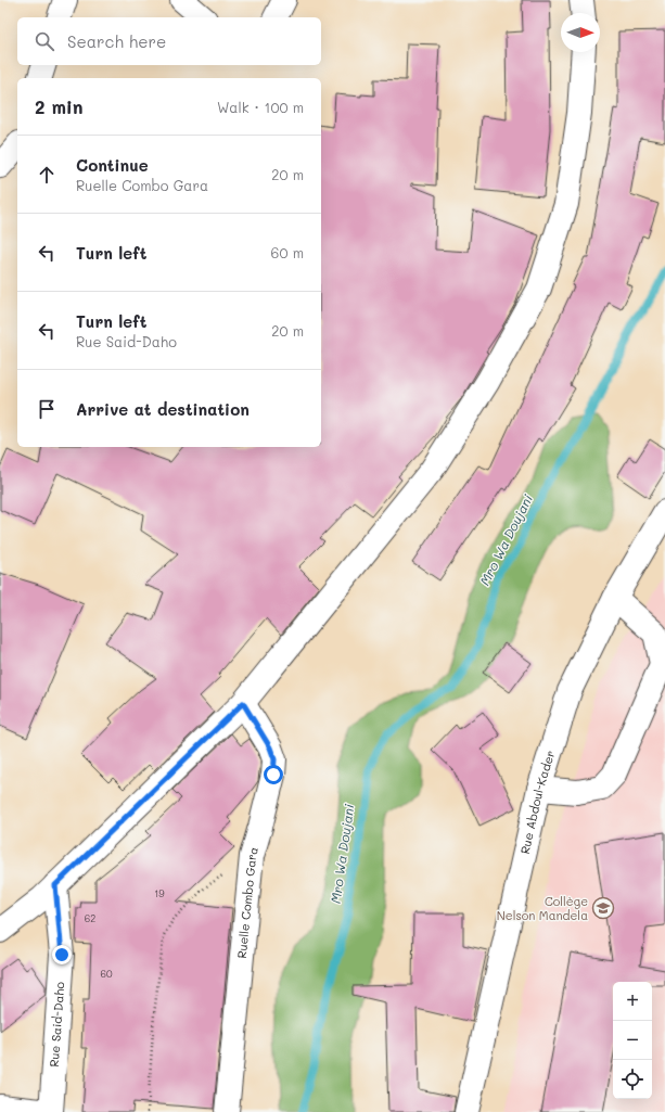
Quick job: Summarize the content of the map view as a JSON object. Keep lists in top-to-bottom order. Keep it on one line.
{"streets":{"street":["Rue Abdoul-Kader","Ruelle Combo Gara","Rue Said-Daho"]},"water":["Mro Wa Doujani"],"places":{"school or university":["Collège Nelson Mandela"]},"house_numbers":["19","62","60"],"north":"right","page":{"search":"Search here","heading":["2 min","Walk · 100 m"],"list":[["Continue","Ruelle Combo Gara","20 m"],["Turn left","60 m"],["Turn left","Rue Said-Daho","20 m"],"Arrive at destination"],"map_buttons":["+","−"]}}
